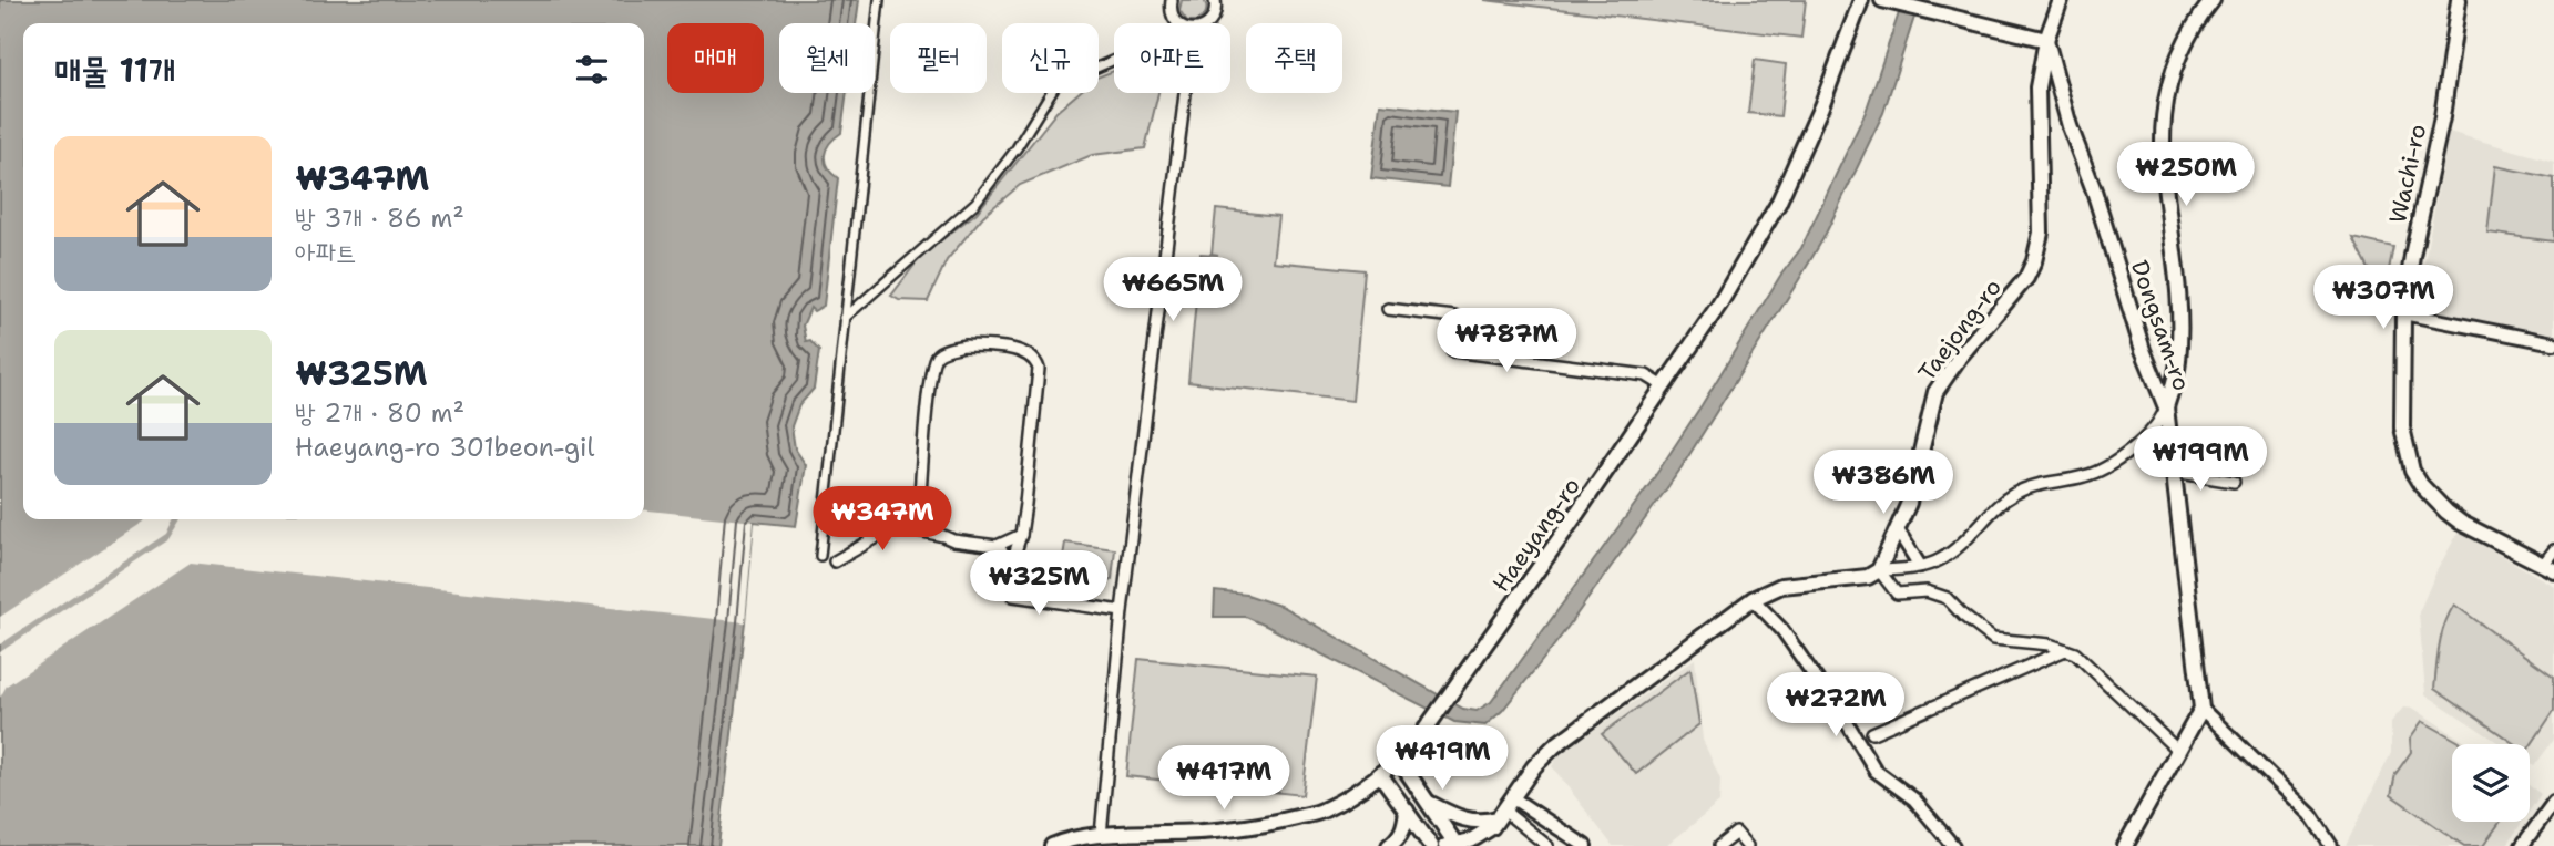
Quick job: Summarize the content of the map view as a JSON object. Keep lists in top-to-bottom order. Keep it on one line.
{"streets":{"main road":["Wachi-ro","Dongsam-ro","Taejong-ro","Haeyang-ro"]},"crossings":[["Dongsam-ro","Taejong-ro"]],"page":{"chip":["매매","월세","필터","신규","아파트","주택"],"heading":"매물 11개","list":[{"name":"₩347M","note":"방 3개 · 86 m² · 아파트"},{"name":"₩325M","note":"방 2개 · 80 m² · Haeyang-ro 301beon-gil"}],"price":["₩250M","₩665M","₩307M","₩787M","₩199M","₩386M","₩347M","₩325M","₩272M","₩419M","₩417M"]}}
